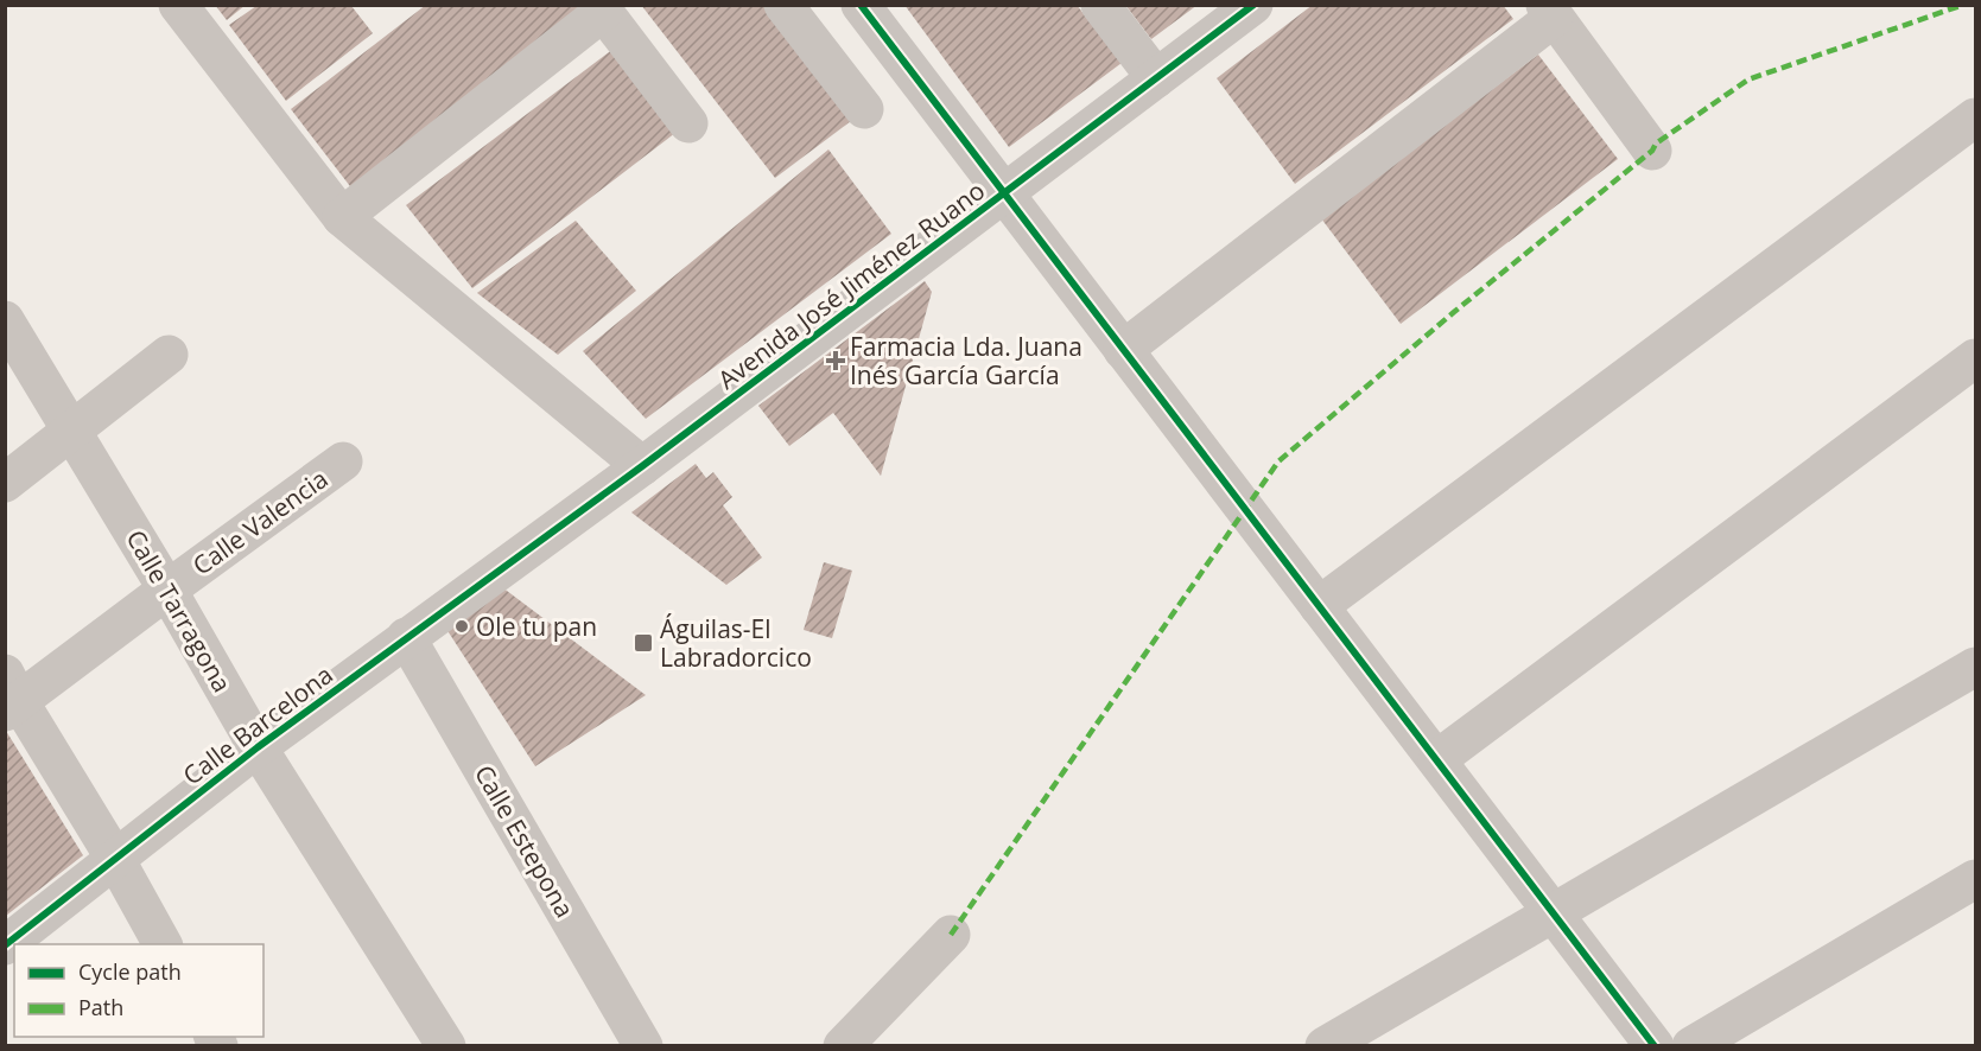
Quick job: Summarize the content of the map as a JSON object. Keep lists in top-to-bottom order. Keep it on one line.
{"streets":{"street":["Avenida José Jiménez Ruano","Calle Valencia","Calle Tarragona","Calle Barcelona","Calle Estepona"]},"crossings":[["Avenida José Jiménez Ruano","Calle Barcelona"],["Calle Valencia","Calle Tarragona"],["Calle Tarragona","Calle Barcelona"],["Calle Barcelona","Calle Estepona"]],"places":{"health":["Farmacia Lda. Juana Inés García García"],"other":["Ole tu pan"],"transit":["Águilas-El Labradorcico"]},"legend":["Cycle path","Path"]}
